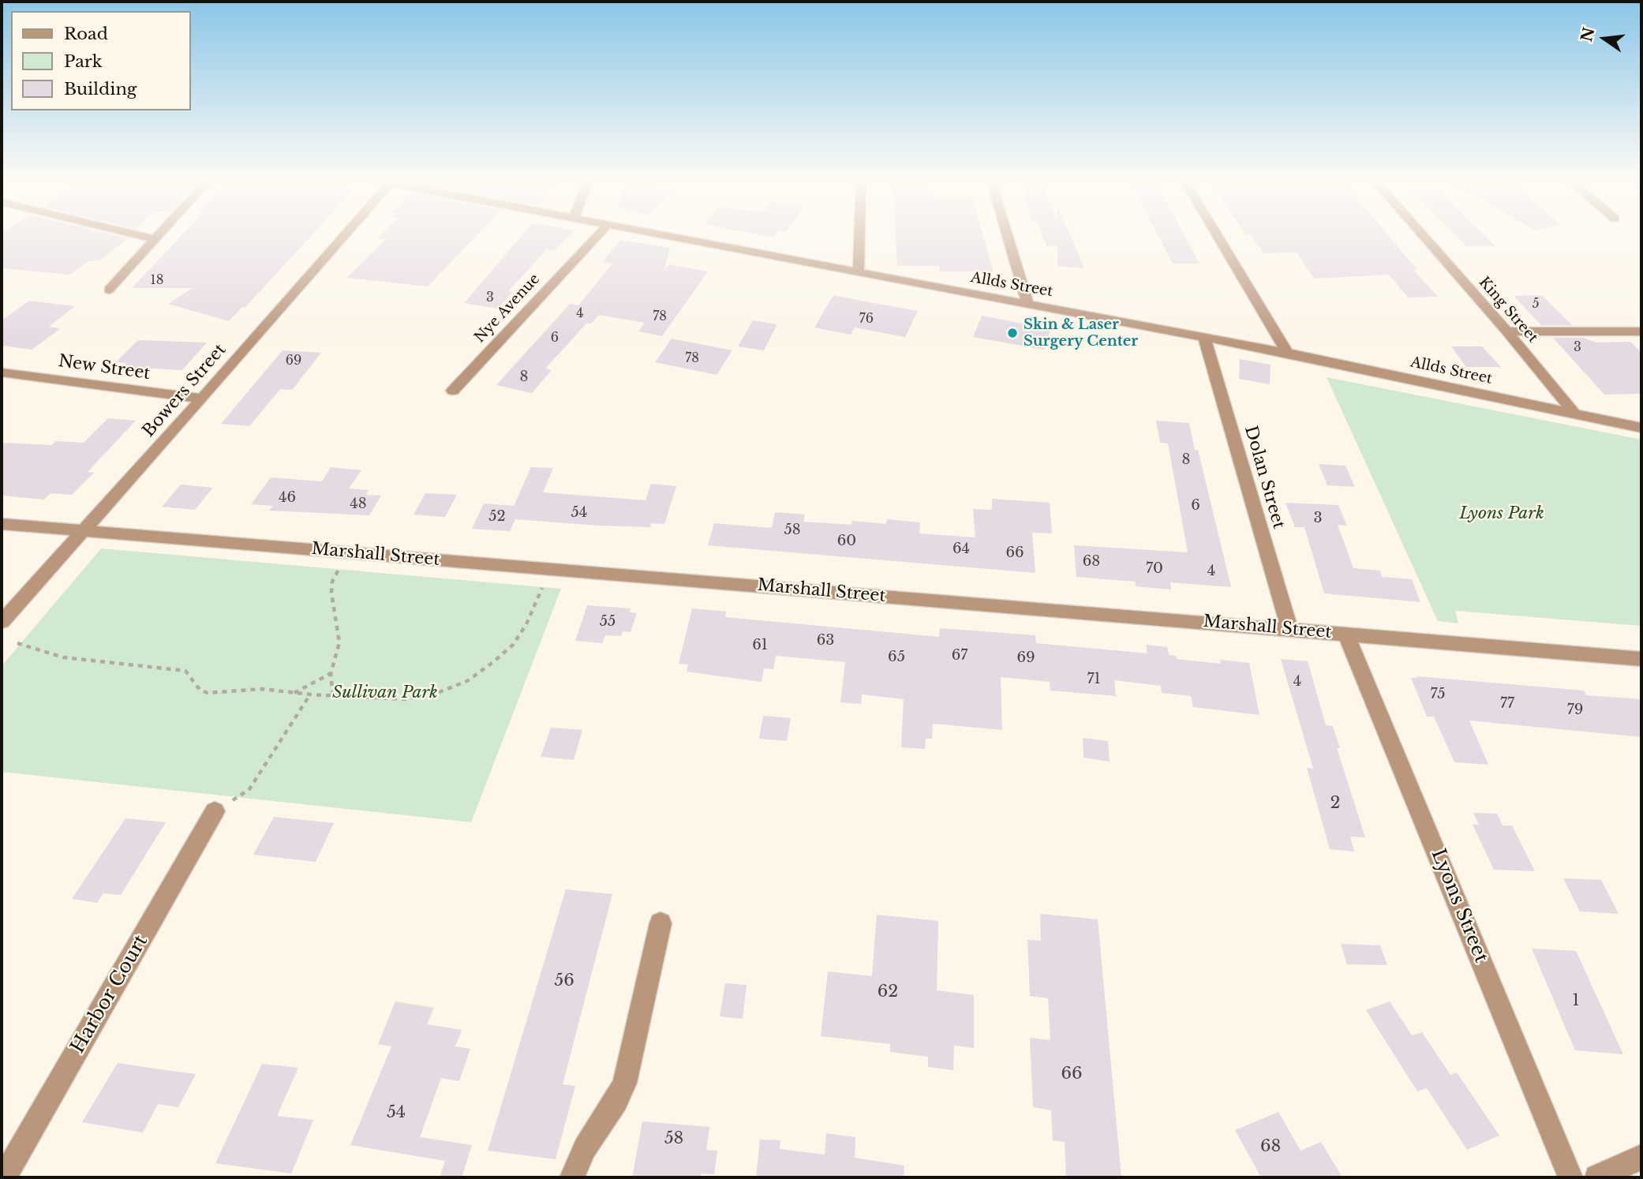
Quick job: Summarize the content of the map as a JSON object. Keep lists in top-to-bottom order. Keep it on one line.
{"streets":{"street":["Allds Street","Nye Avenue","King Street","New Street","Bowers Street","Dolan Street","Marshall Street","Lyons Street","Harbor Court"]},"crossings":[["Allds Street","King Street"],["Allds Street","Dolan Street"],["New Street","Bowers Street"],["Bowers Street","Marshall Street"],["Dolan Street","Marshall Street"],["Marshall Street","Lyons Street"]],"parks":["Lyons Park","Sullivan Park"],"places":["Skin & Laser Surgery Center"],"house_numbers":["18","3","5","4","78","76","6","3","78","69","8","8","46","48","6","54","52","3","58","60","64","66","68","70","4","55","63","61","67","65","69","71","4","75","77","79","2","56","62","1","66","54","58","68"],"legend":["Road","Park","Building"],"north":"left"}
